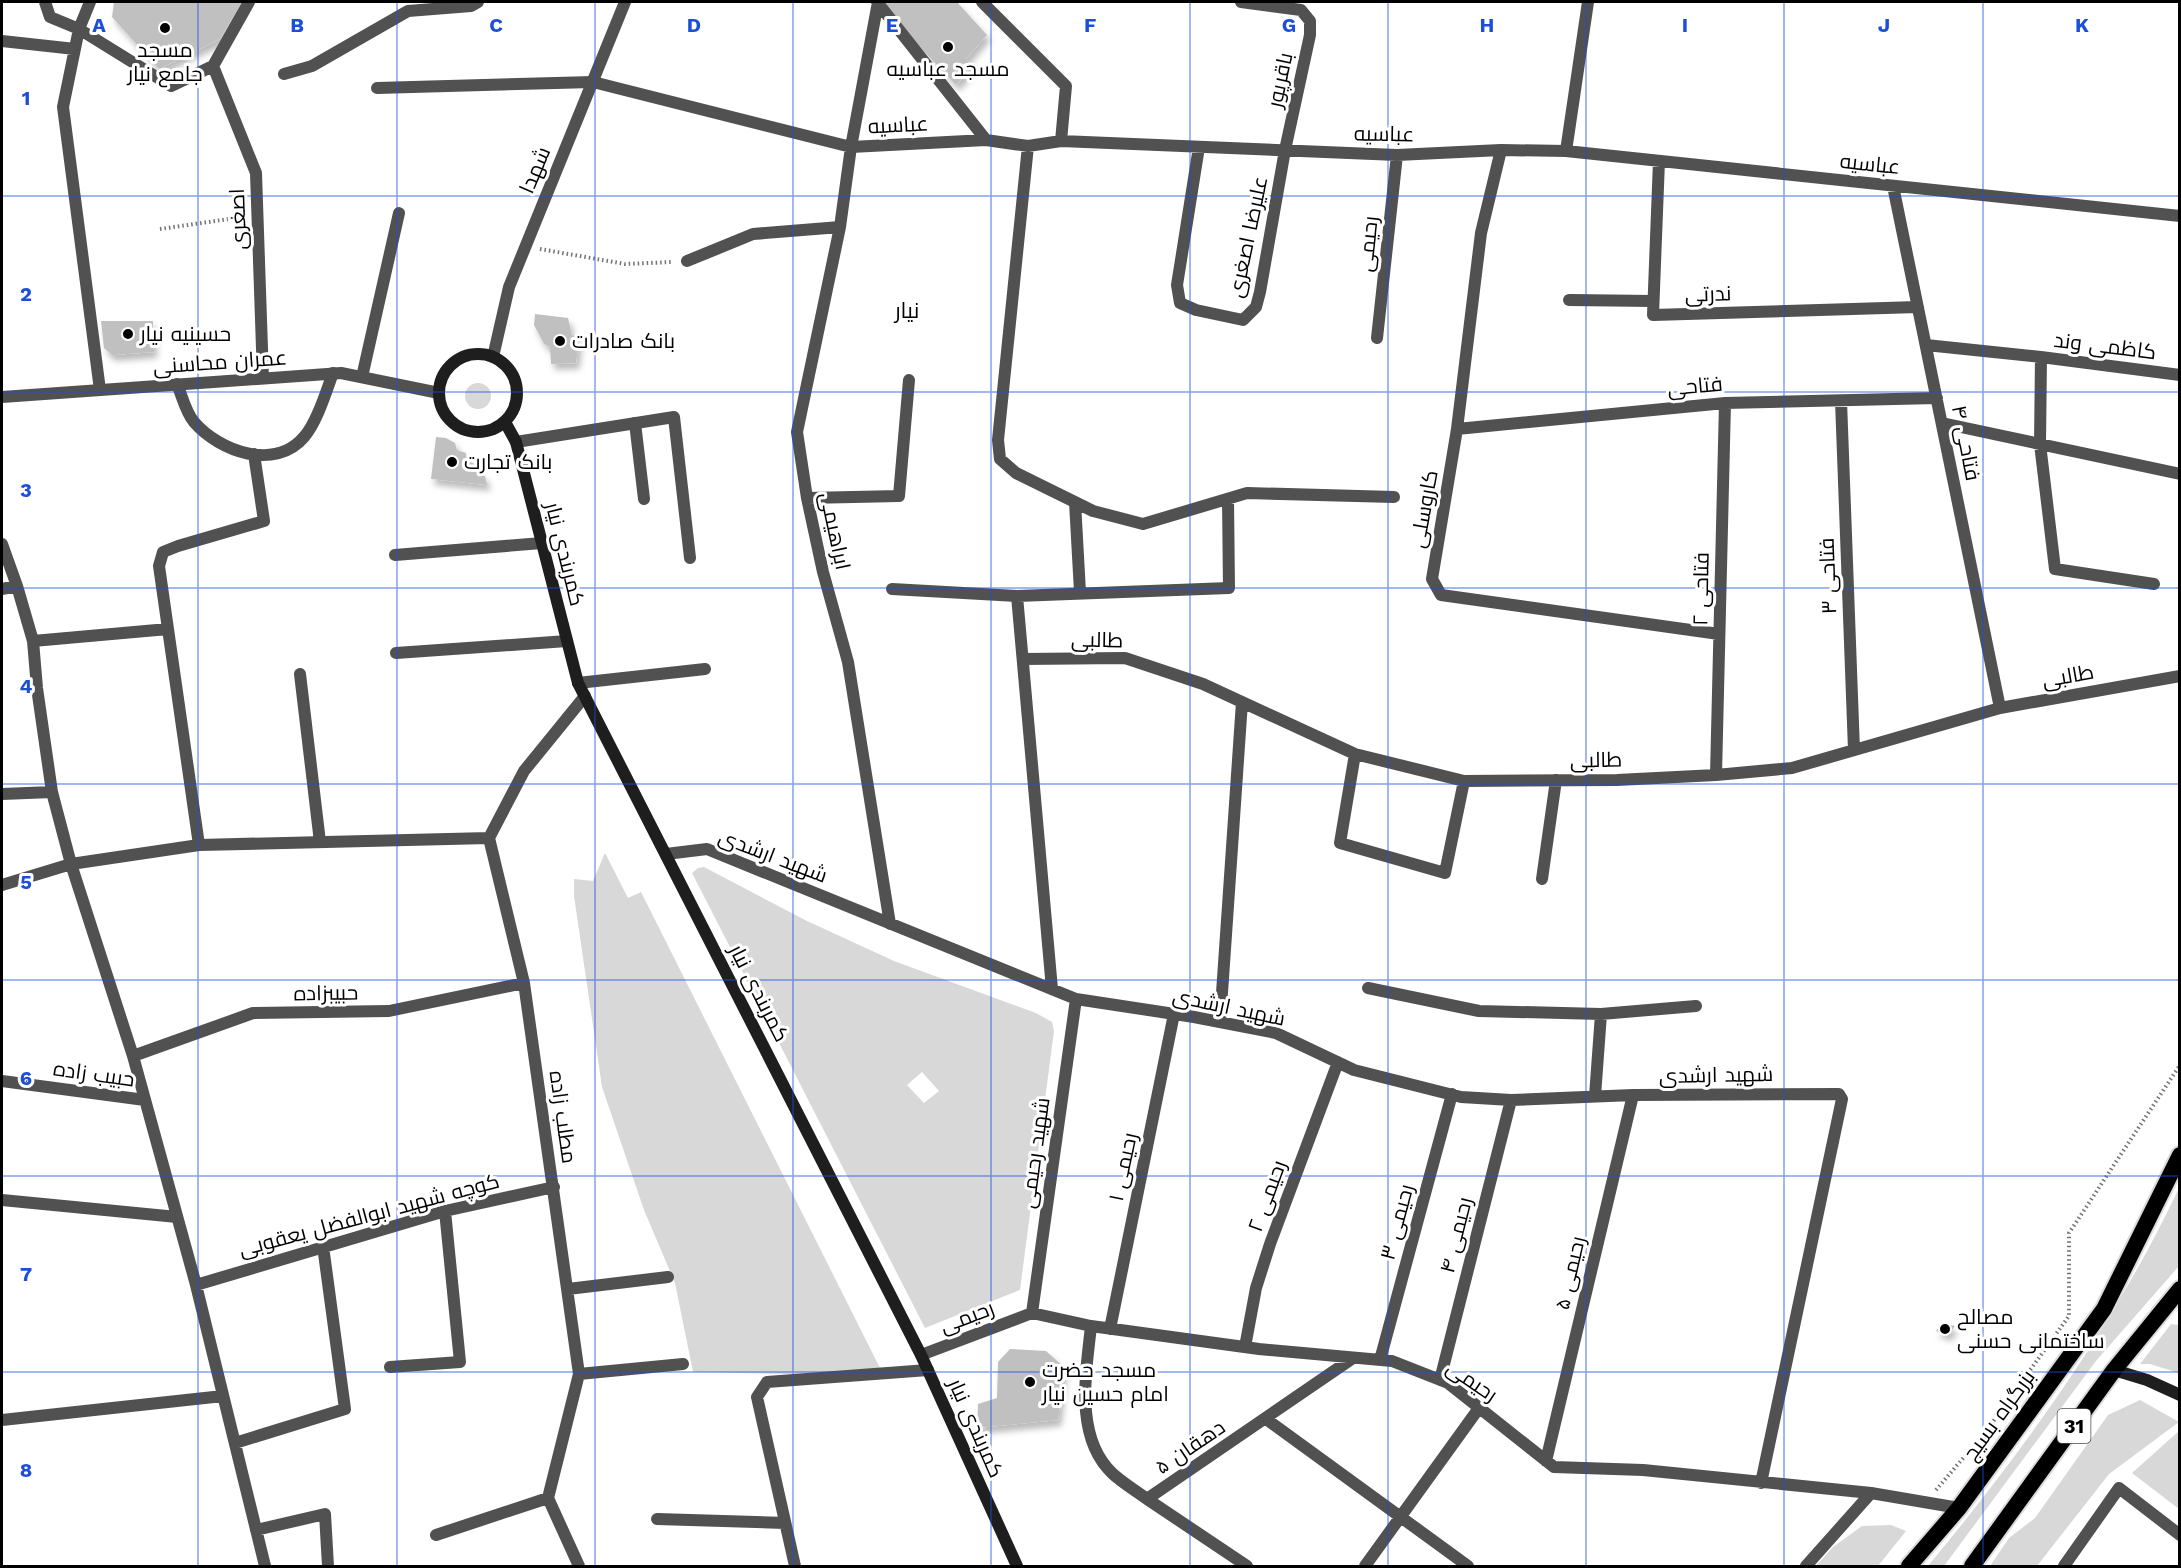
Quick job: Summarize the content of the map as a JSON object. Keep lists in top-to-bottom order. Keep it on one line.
{"streets":{"highway":["بزرگراه بسیج","31"],"main road":["کمربندی نیار"],"street":["باقرپور","عباسیه","شهدا","اصغری","علیرضا اصغری","رحیمی","ندرتی","کاظمی وند","عمران محاسنی","فتاحی","فتاحی ۴","کاروسلی","ابراهیمی","فتاحی ۳","فتاحی ۲","طالبی","شهید ارشدی","حبیبزاده","حبیب زاده","مطلب زاده","شهید رحیمی","رحیمی ۱","رحیمی ۲","کوچه شهید ابوالفضل یعقوبی","رحیمی ۳","رحیمی ۴","رحیمی ۵","دهقان ۵"]},"crossings":[["باقرپور","عباسیه"],["باقرپور","علیرضا اصغری"],["عباسیه","شهدا"],["عباسیه","علیرضا اصغری"],["عباسیه","رحیمی"],["عباسیه","ندرتی"],["عباسیه","فتاحی ۴"],["عباسیه","کاروسلی"],["عباسیه","ابراهیمی"],["شهدا","عمران محاسنی"],["شهدا","کمربندی نیار"],["اصغری","عمران محاسنی"],["رحیمی","کمربندی نیار"],["رحیمی","شهید ارشدی"],["رحیمی","شهید رحیمی"],["رحیمی","رحیمی ۱"],["رحیمی","رحیمی ۲"],["رحیمی","رحیمی ۳"],["رحیمی","رحیمی ۴"],["رحیمی","رحیمی ۵"],["رحیمی","بزرگراه بسیج"],["رحیمی","دهقان ۵"],["ندرتی","فتاحی ۴"],["عمران محاسنی","کمربندی نیار"],["فتاحی","فتاحی ۴"],["فتاحی","کاروسلی"],["فتاحی","فتاحی ۳"],["فتاحی","فتاحی ۲"],["فتاحی ۴","طالبی"],["کاروسلی","فتاحی ۲"],["ابراهیمی","شهید ارشدی"],["کمربندی نیار","شهید ارشدی"],["فتاحی ۳","طالبی"],["فتاحی ۲","طالبی"],["شهید ارشدی","شهید رحیمی"],["شهید ارشدی","رحیمی ۱"],["شهید ارشدی","رحیمی ۲"],["شهید ارشدی","رحیمی ۳"],["شهید ارشدی","رحیمی ۴"],["شهید ارشدی","رحیمی ۵"],["حبیبزاده","مطلب زاده"],["مطلب زاده","کوچه شهید ابوالفضل یعقوبی"]],"districts":["نیار"],"places":["مسجد جامع نیار","مسجد عباسیه","حسینیه نیار","بانک صادرات","بانک تجارت","مصالح ساختمانی حسنی","مسجد حضرت امام حسین نیار"],"grid":{"columns":["A","B","C","D","E","F","G","H","I","J","K"],"rows":["1","2","3","4","5","6","7","8"]}}
